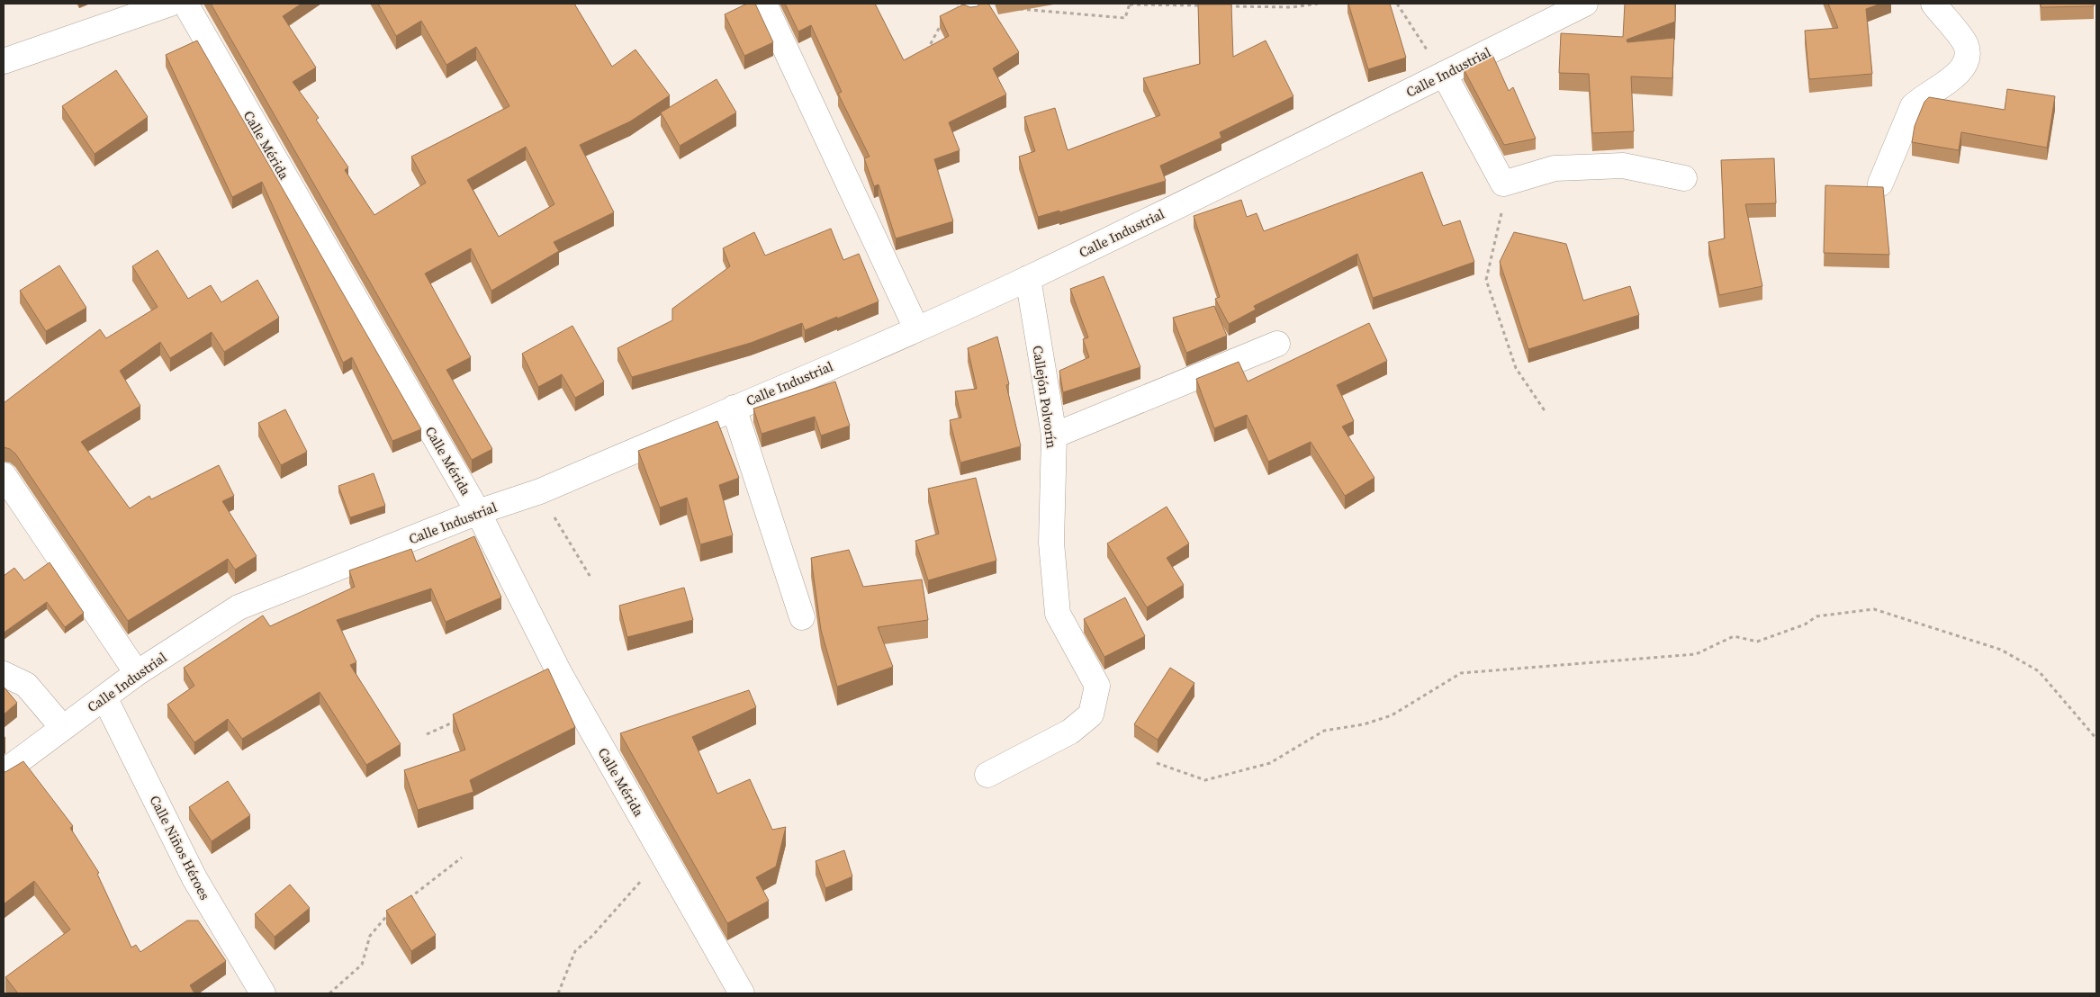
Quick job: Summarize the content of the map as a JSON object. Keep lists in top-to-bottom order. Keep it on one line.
{"streets":{"street":["Calle Industrial","Calle Mérida","Callejón Polvorín","Calle Niños Héroes"]},"crossings":[["Calle Industrial","Calle Mérida"],["Calle Industrial","Callejón Polvorín"],["Calle Industrial","Calle Niños Héroes"]]}
